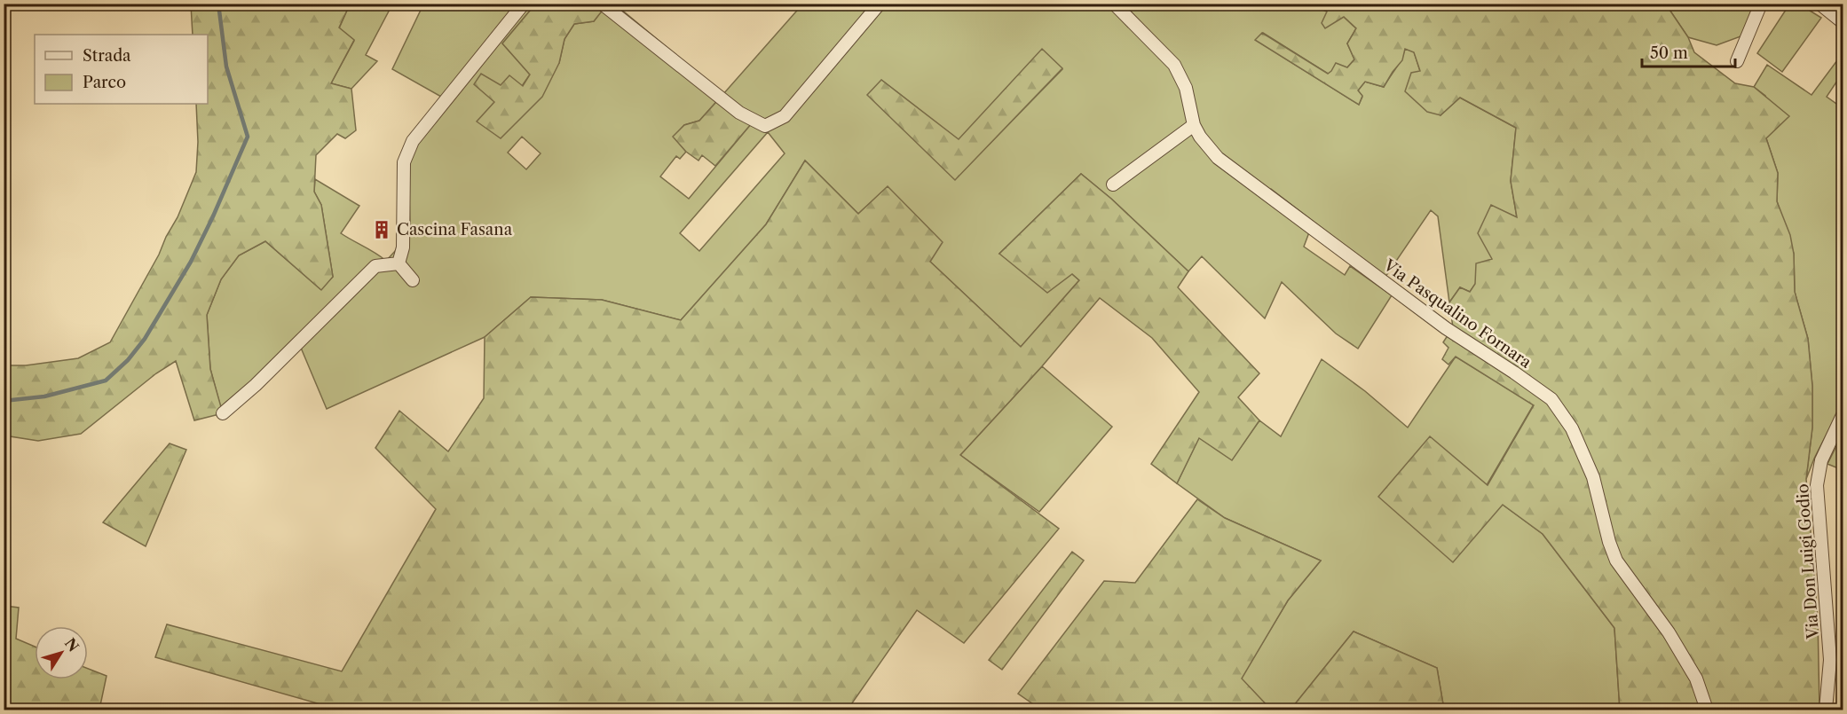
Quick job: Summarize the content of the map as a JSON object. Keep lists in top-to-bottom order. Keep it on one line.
{"streets":{"street":["Via Pasqualino Fornara","Via Don Luigi Godio"]},"places":{"building":["Cascina Fasana"]},"legend":["Strada","Parco"],"scale_bar":"50 m","north":"top right"}
